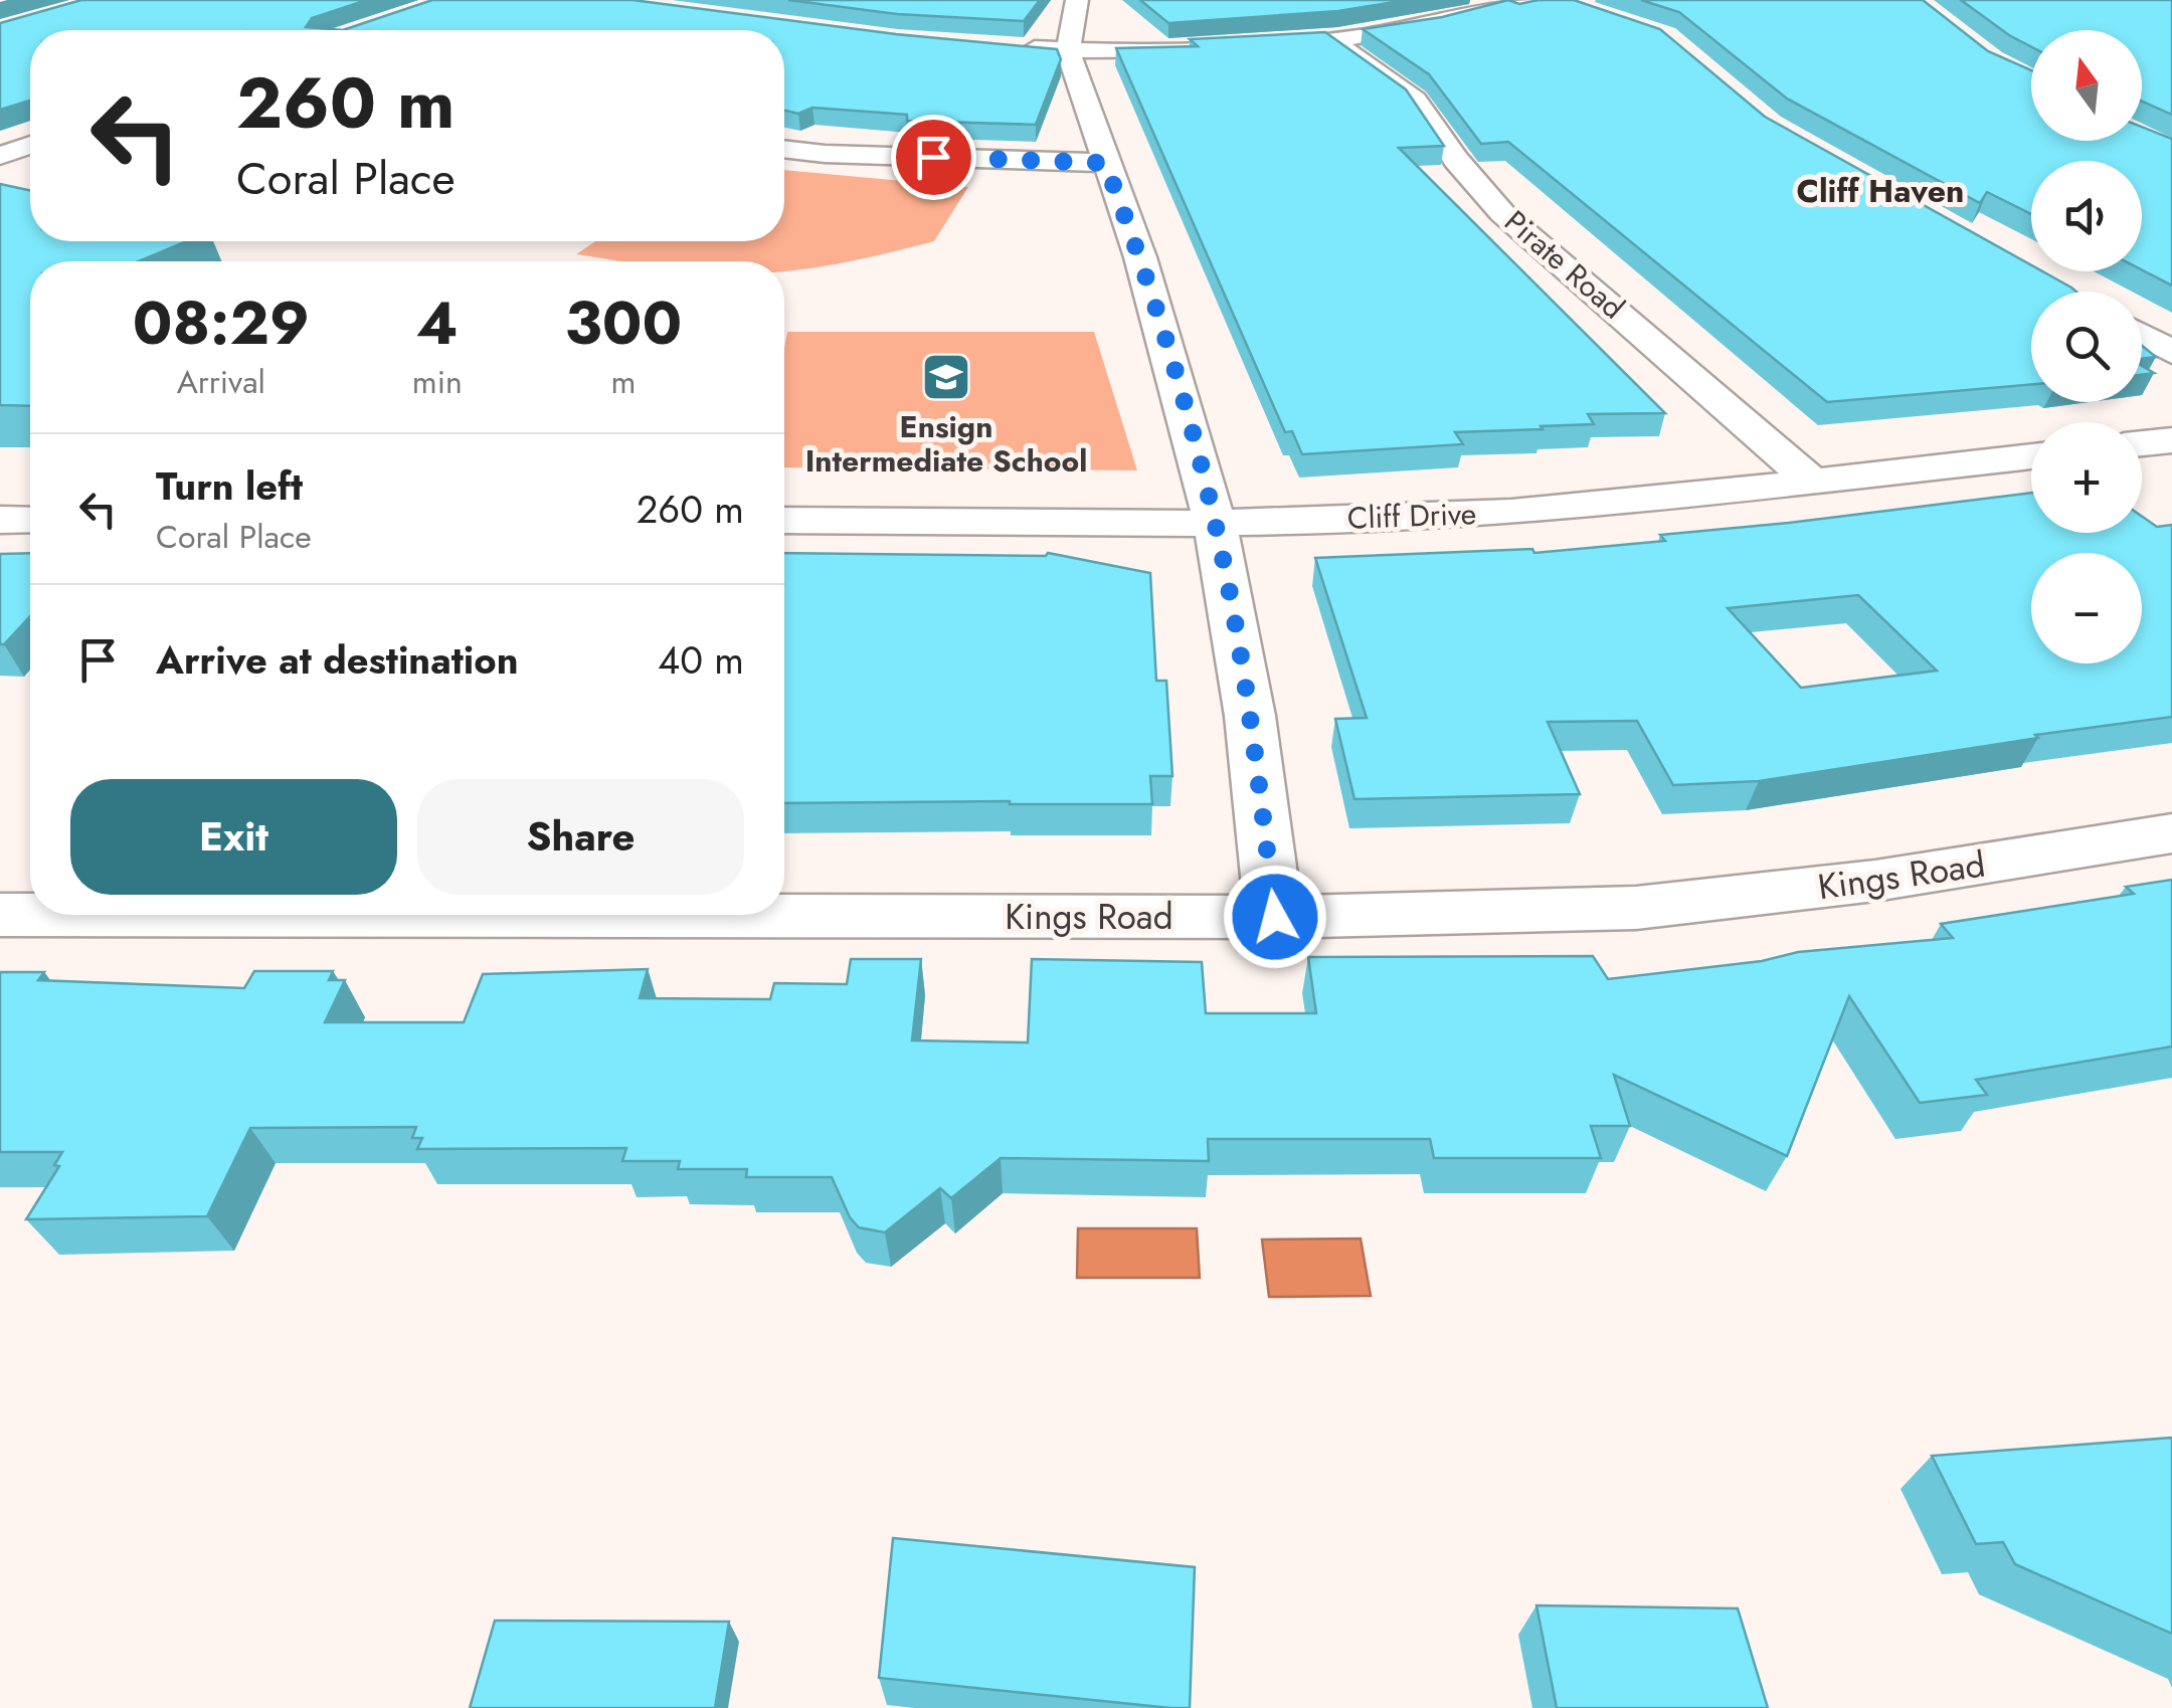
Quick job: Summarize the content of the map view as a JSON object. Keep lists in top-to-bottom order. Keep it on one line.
{"streets":{"street":["Pirate Road","Cliff Drive","Kings Road"]},"crossings":[["Pirate Road","Cliff Drive"]],"districts":["Cliff Haven"],"places":{"school or university":["Ensign Intermediate School"]},"north":"top","page":{"map_buttons":["+","−"],"turn":["260 m","Coral Place"],"eta":["08:29","Arrival","4","min","300","m"],"list":[{"name":"Turn left","note":"Coral Place","value":"260 m"},{"name":"Arrive at destination","value":"40 m"}],"buttons":["Exit","Share"]}}
